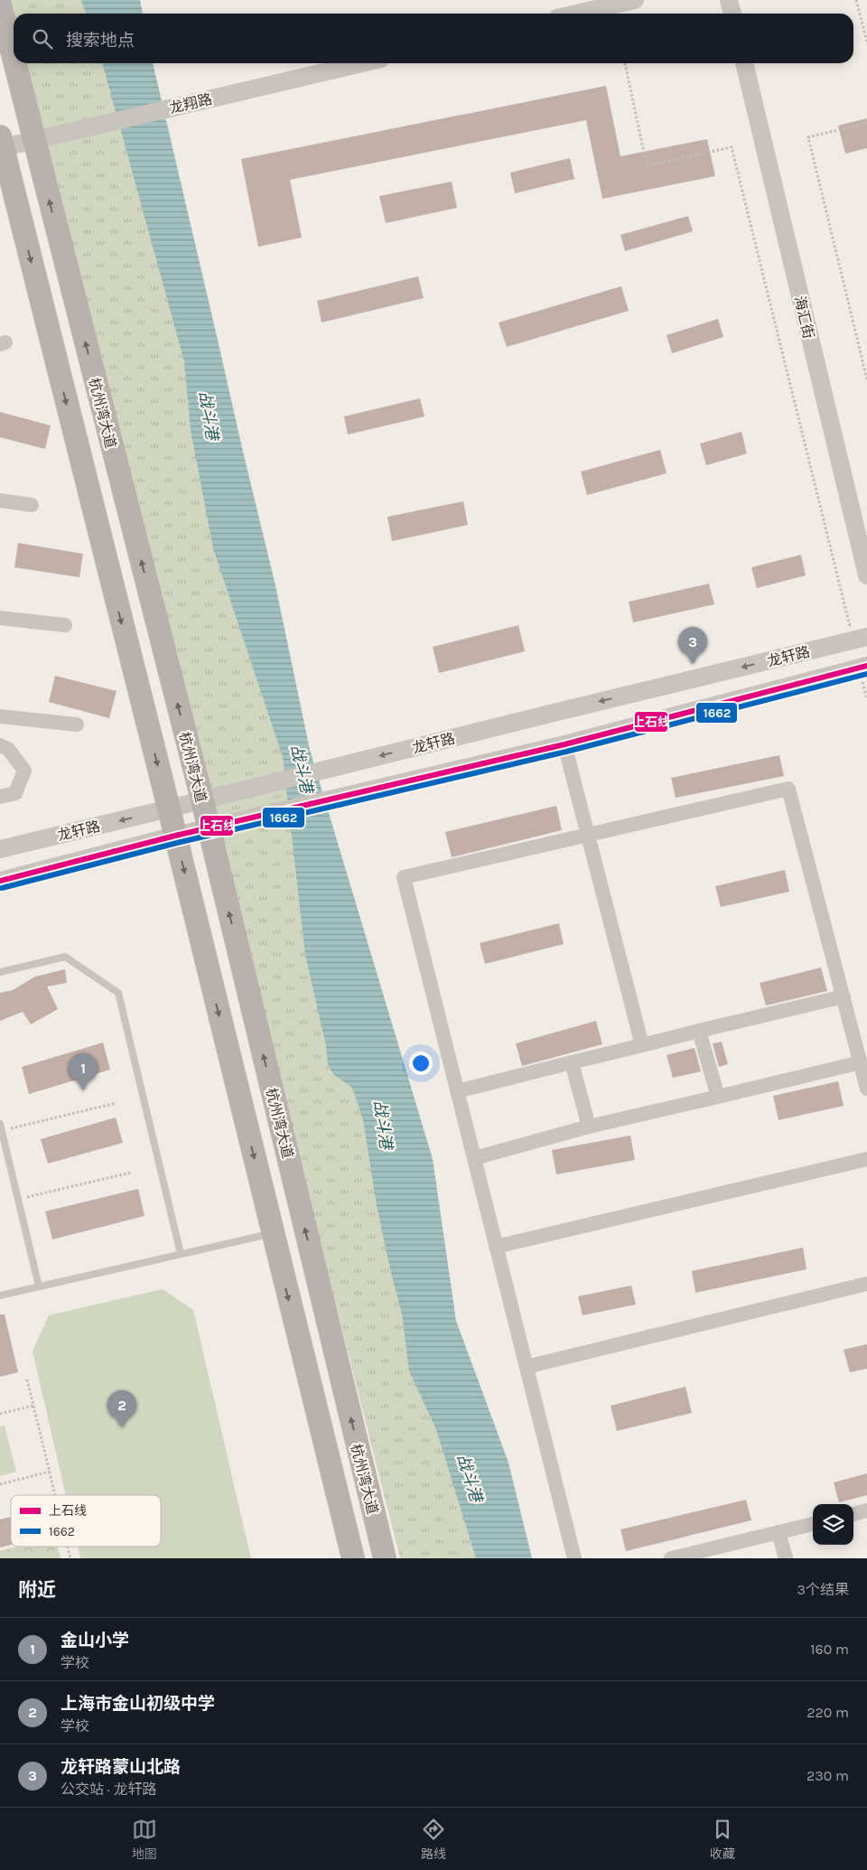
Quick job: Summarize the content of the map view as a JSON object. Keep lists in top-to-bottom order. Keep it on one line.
{"streets":{"main road":["杭州湾大道"],"street":["龙翔路","海汇街","龙轩路"]},"crossings":[["龙翔路","杭州湾大道"],["杭州湾大道","龙轩路"]],"water":["战斗港"],"lines":["transit line 上石线","transit line 1662"],"legend":["上石线","1662"],"page":{"search":"搜索地点","pins":["3","1","2"],"heading":["附近","3个结果"],"list":[{"mark":"1","name":"金山小学","note":"学校","value":"160 m"},{"mark":"2","name":"上海市金山初级中学","note":"学校","value":"220 m"},{"mark":"3","name":"龙轩路蒙山北路","note":"公交站 · 龙轩路","value":"230 m"}],"nav":["地图","路线","收藏"]}}
